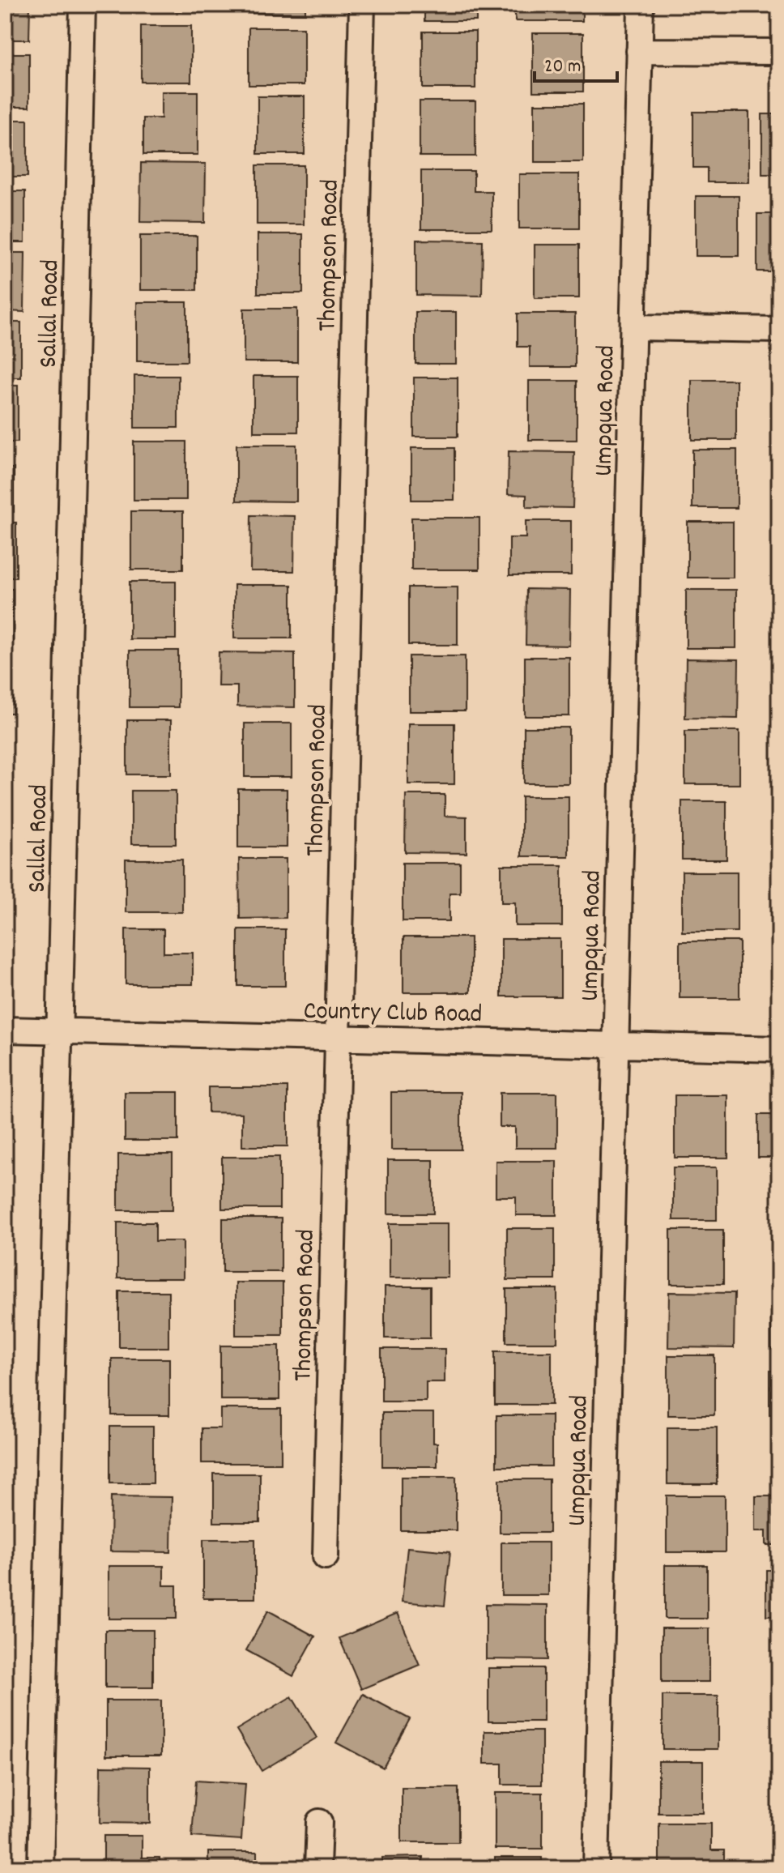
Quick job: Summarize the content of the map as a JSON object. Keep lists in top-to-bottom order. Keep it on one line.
{"streets":{"street":["Thompson Road","Sallal Road","Umpqua Road","Country Club Road"]},"crossings":[["Thompson Road","Country Club Road"],["Sallal Road","Country Club Road"],["Umpqua Road","Country Club Road"]],"scale_bar":"20 m"}
